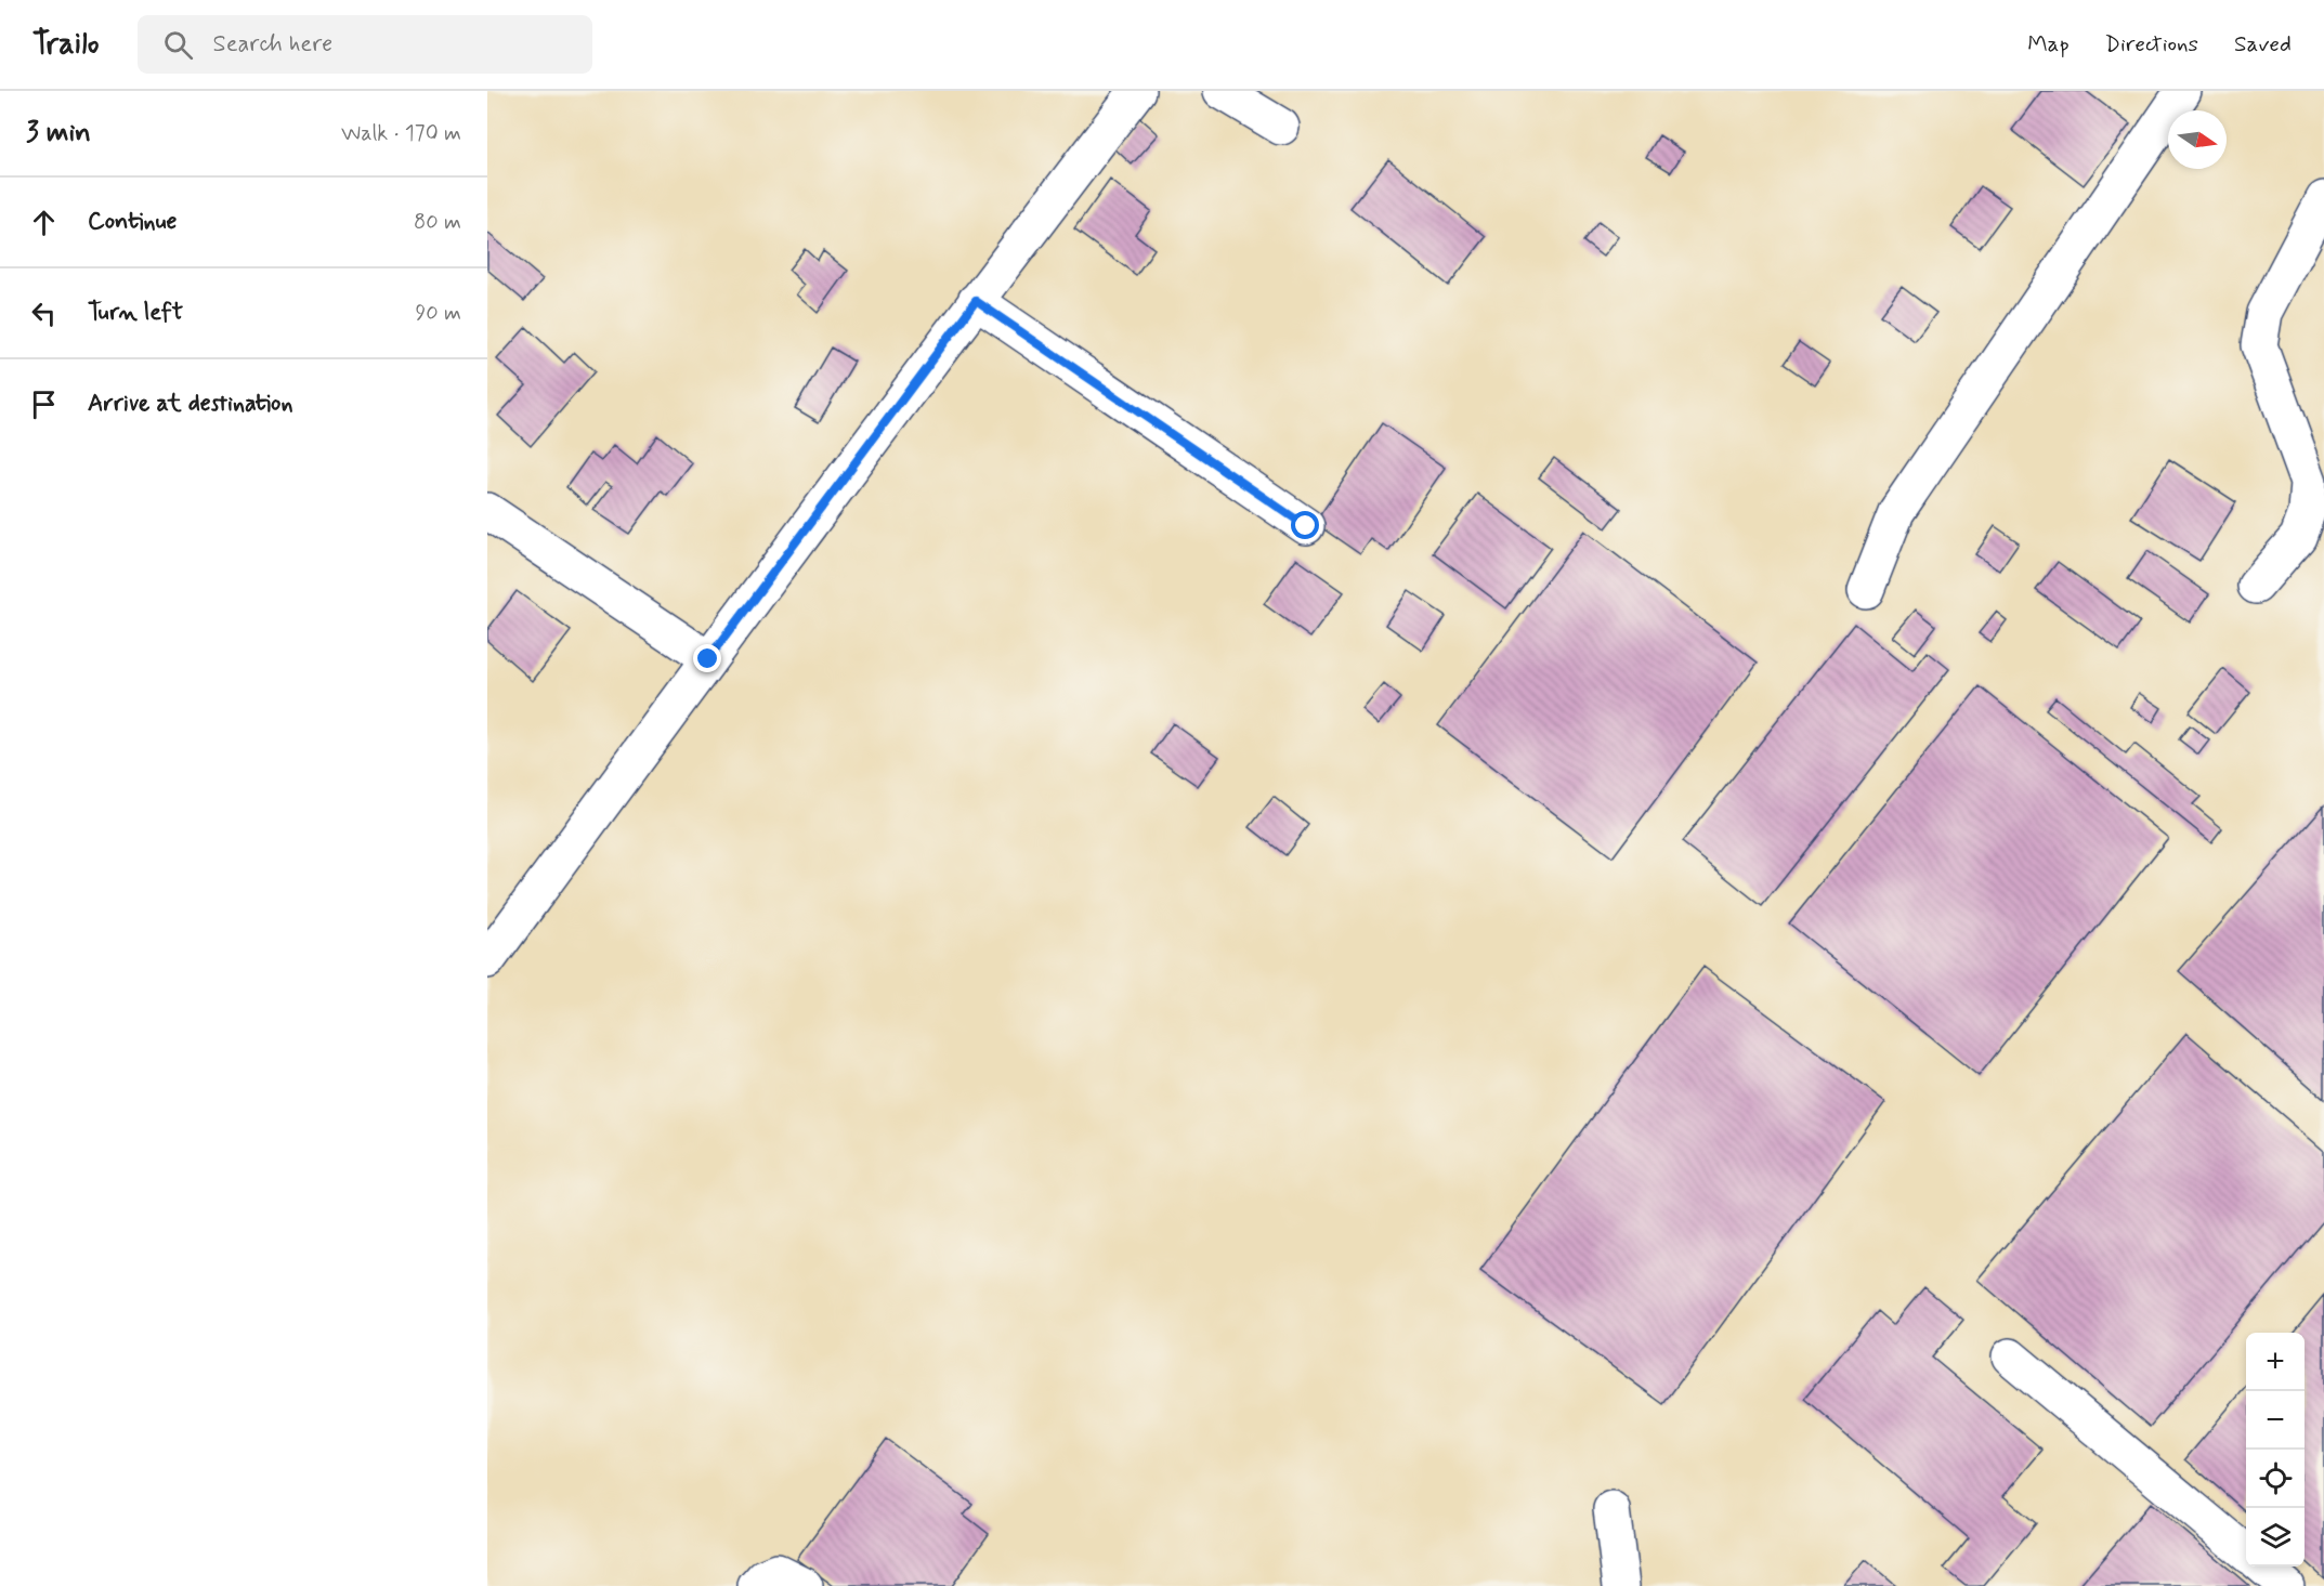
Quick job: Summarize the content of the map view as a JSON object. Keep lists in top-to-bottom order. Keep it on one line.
{"north":"right","page":{"header":"Trailo","search":"Search here","nav":["Map","Directions","Saved"],"heading":["3 min","Walk · 170 m"],"list":[["Continue","80 m"],["Turn left","90 m"],"Arrive at destination"],"map_buttons":["+","−"]}}
